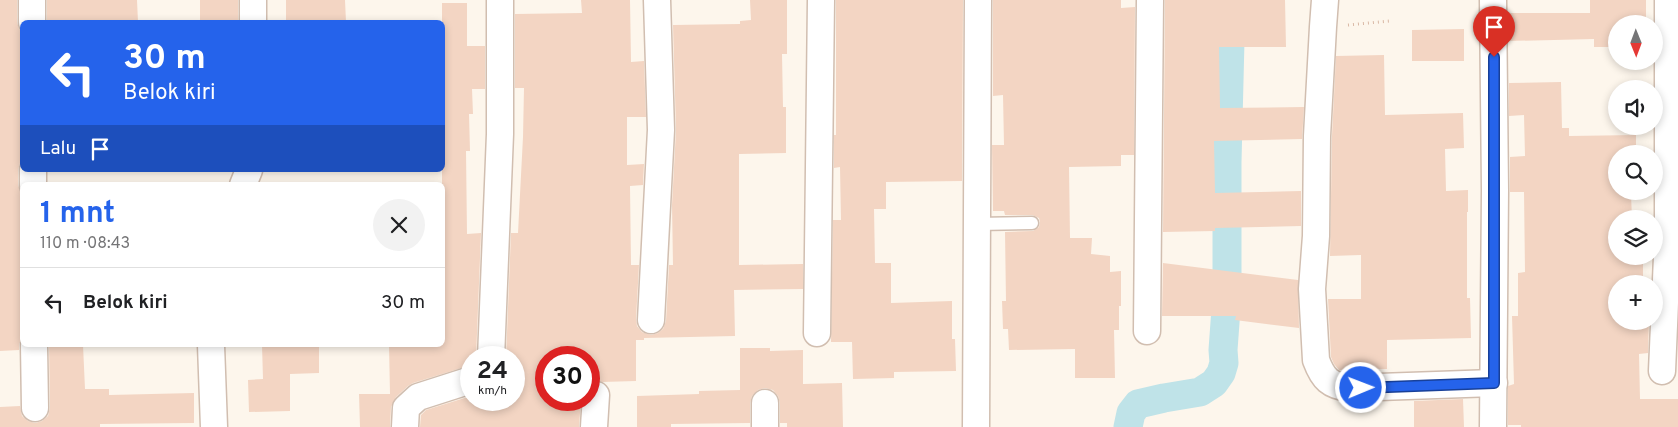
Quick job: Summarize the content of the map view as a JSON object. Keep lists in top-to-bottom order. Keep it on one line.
{"north":"bottom","page":{"map_buttons":"+","turn":["30 m","Belok kiri"],"then":"Lalu","heading":["1 mnt","110 m · 08:43"],"list":[{"name":"Belok kiri","value":"30 m"}],"speed":"24 km/h","limit":"30"}}
